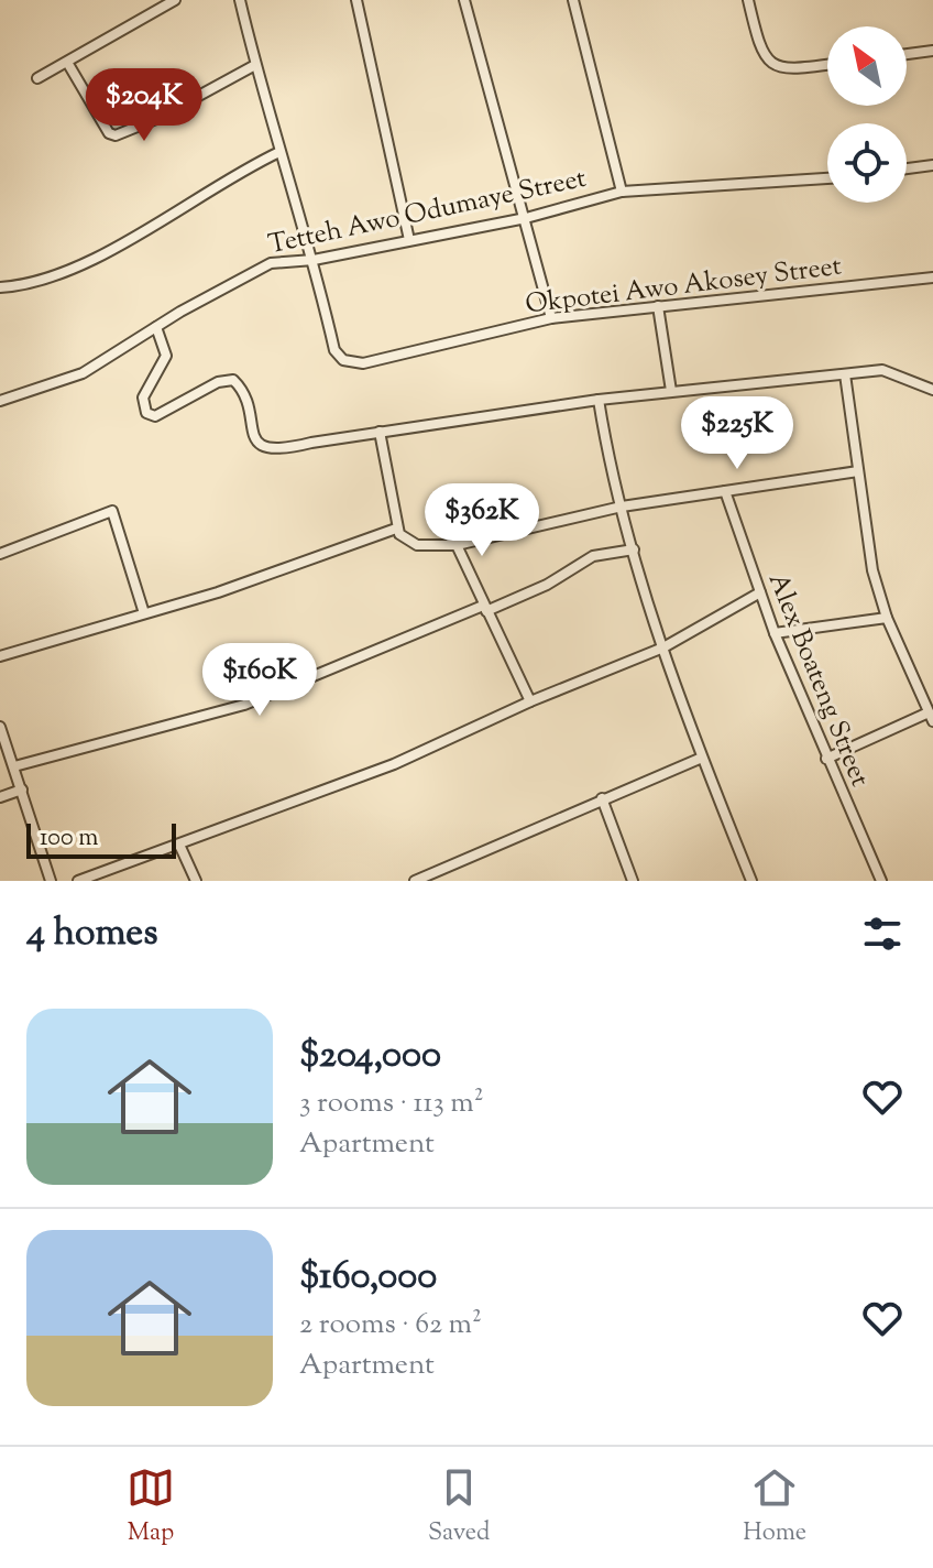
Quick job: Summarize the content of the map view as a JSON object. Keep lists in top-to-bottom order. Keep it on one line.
{"streets":{"street":["Tetteh Awo Odumaye Street","Okpotei Awo Akosey Street","Alex Boateng Street"]},"crossings":[["Tetteh Awo Odumaye Street","Okpotei Awo Akosey Street"]],"scale_bar":"100 m","north":"top left","page":{"price":["$204K","$225K","$362K","$160K"],"scale":"100 m","heading":"4 homes","list":[{"name":"$204,000","note":"3 rooms · 113 m² · Apartment"},{"name":"$160,000","note":"2 rooms · 62 m² · Apartment"}],"tabs":["Map","Saved","Home"]}}
